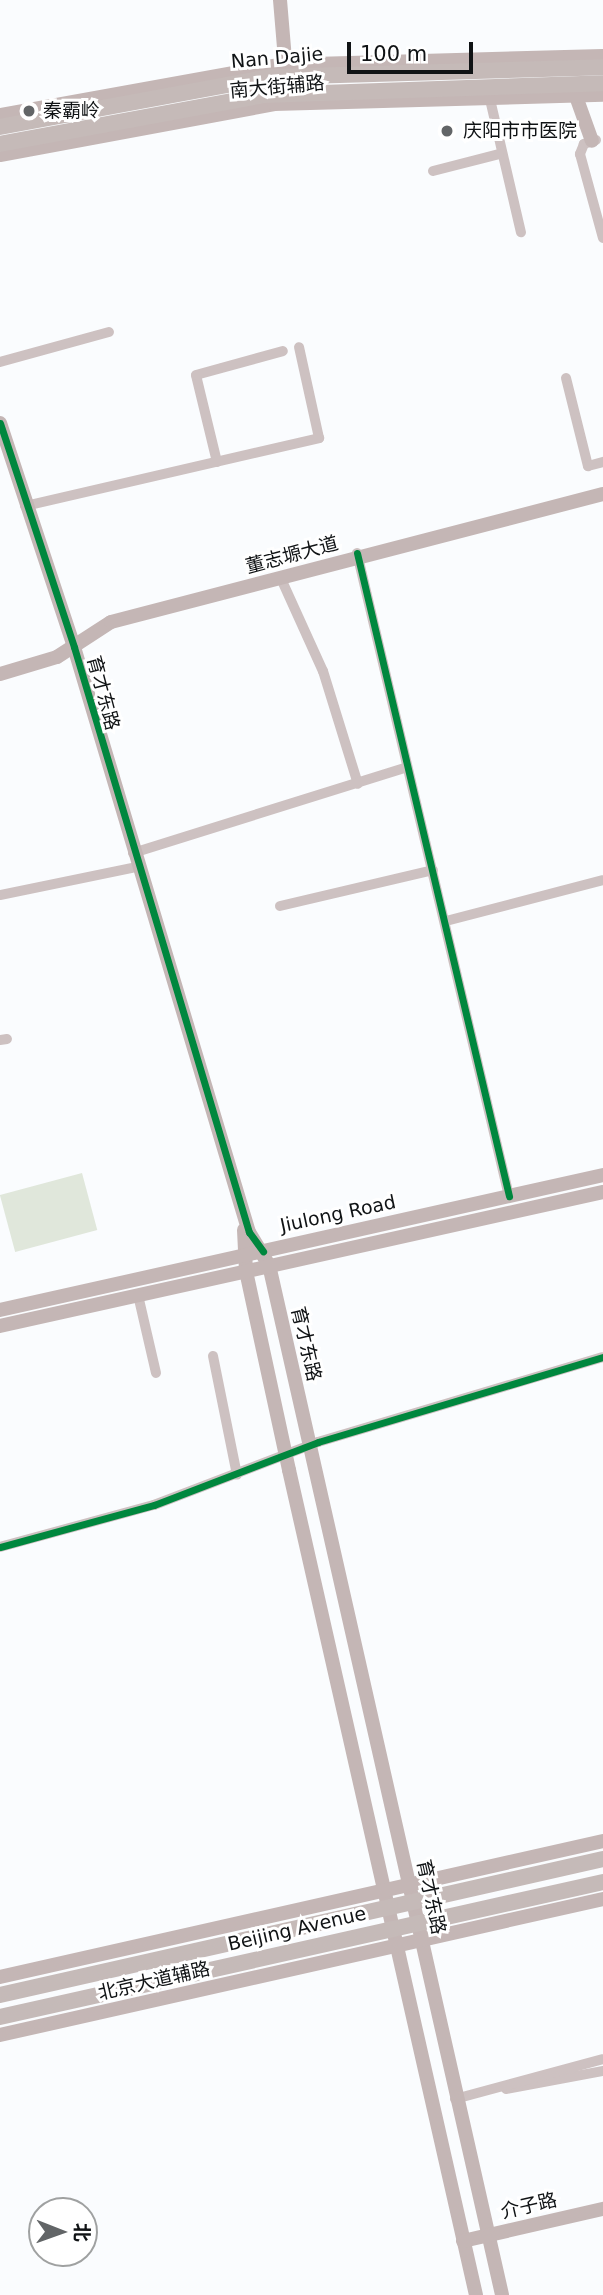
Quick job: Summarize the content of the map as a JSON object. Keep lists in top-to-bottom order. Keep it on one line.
{"streets":{"main road":["Nan Dajie","南大街辅路","董志塬大道","育才东路","Jiulong Road","Beijing Avenue","北京大道辅路","介子路"]},"crossings":[["Nan Dajie","南大街辅路"],["董志塬大道","育才东路"],["育才东路","Jiulong Road"],["育才东路","Beijing Avenue"],["育才东路","北京大道辅路"],["育才东路","介子路"]],"places":["秦霸岭","庆阳市市医院"],"scale_bar":"100 m","north":"right"}
